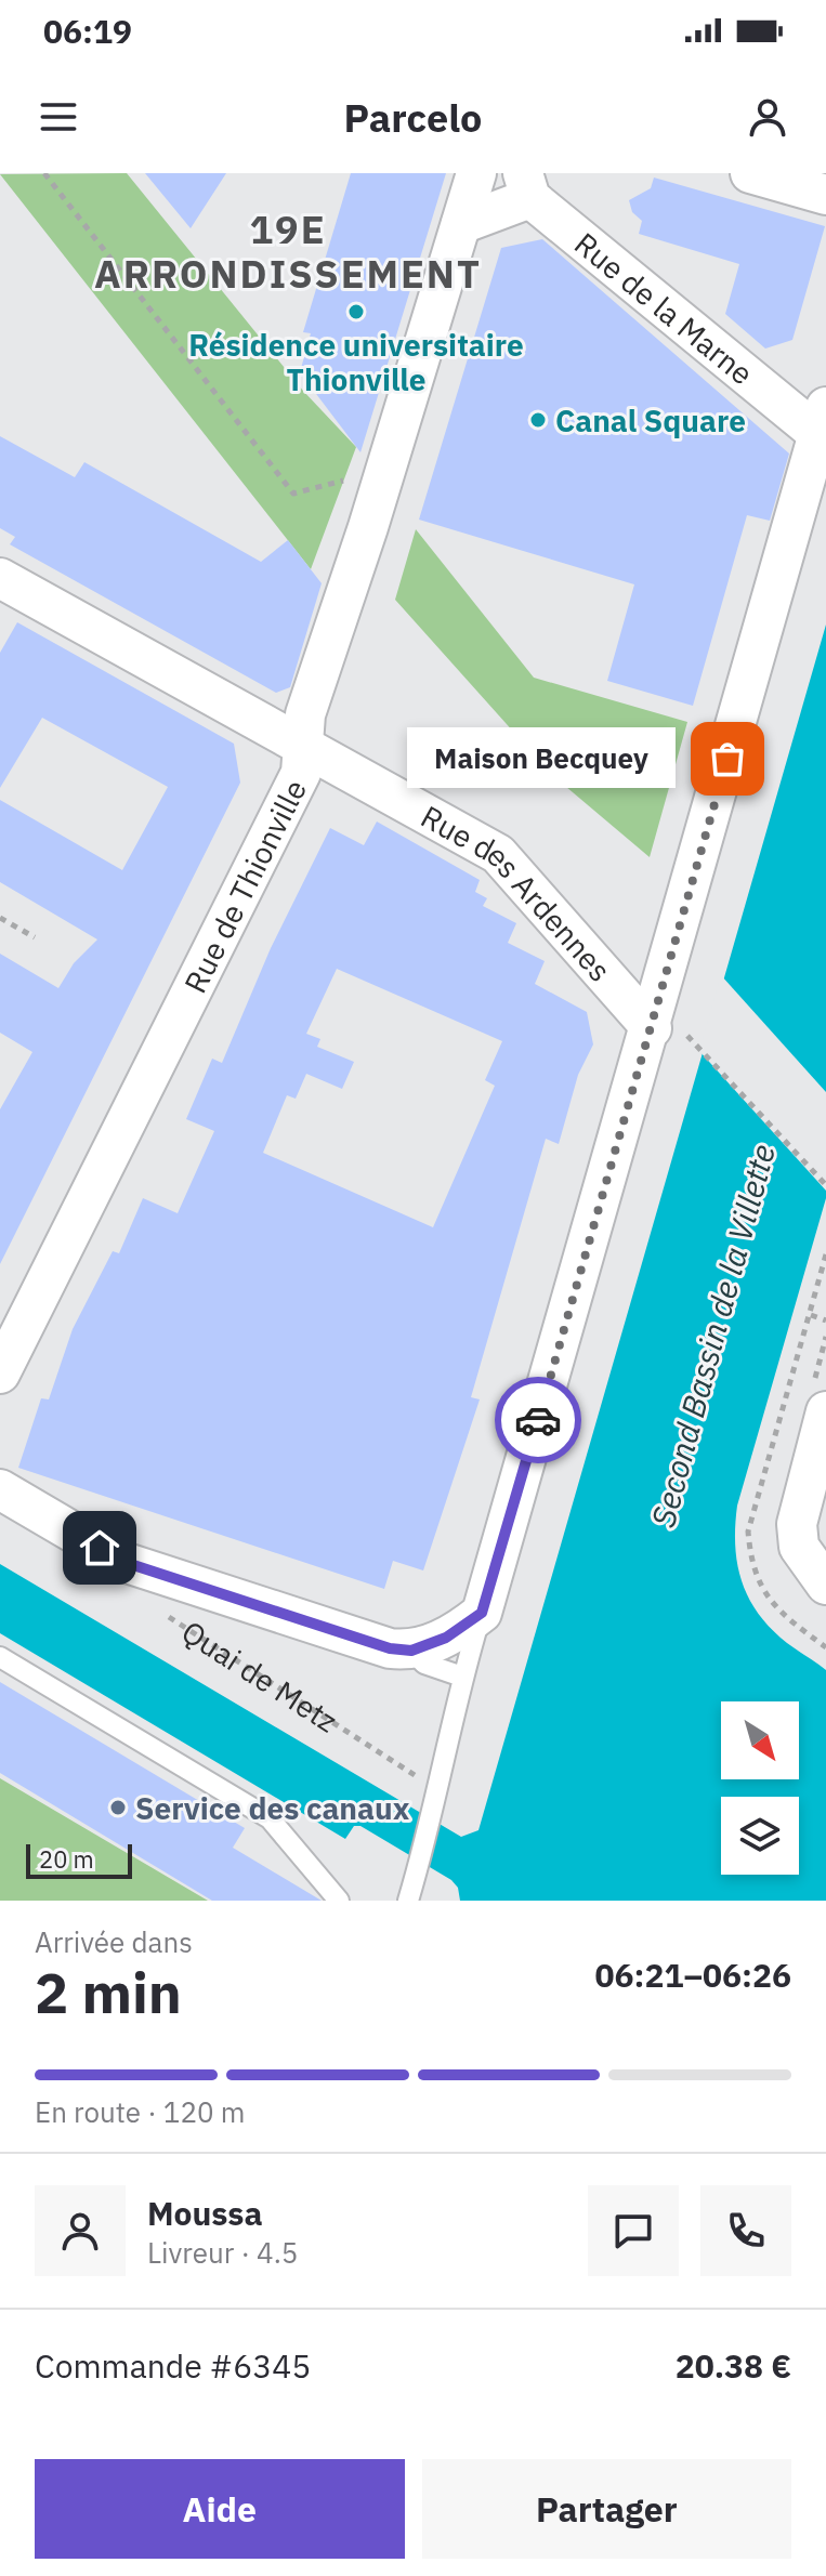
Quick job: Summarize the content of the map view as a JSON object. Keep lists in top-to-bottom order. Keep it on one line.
{"streets":{"street":["Rue de la Marne","Rue de Thionville","Rue des Ardennes","Quai de Metz"]},"crossings":[["Rue de Thionville","Rue des Ardennes"]],"districts":["19E ARRONDISSEMENT"],"water":["Second Bassin de la Villette"],"places":["Résidence universitaire Thionville","Canal Square","Maison Becquey","Service des canaux"],"scale_bar":"20 m","north":"bottom right","page":{"status":"06:19","header":"Parcelo","bubble":"Maison Becquey","scale":"20 m","heading":["2 min","Arrivée dans","06:21–06:26"],"panel":["Moussa","Livreur · 4.5","Commande #6345","20.38 €"],"bar":"En route · 120 m","buttons":["Aide","Partager"]}}
